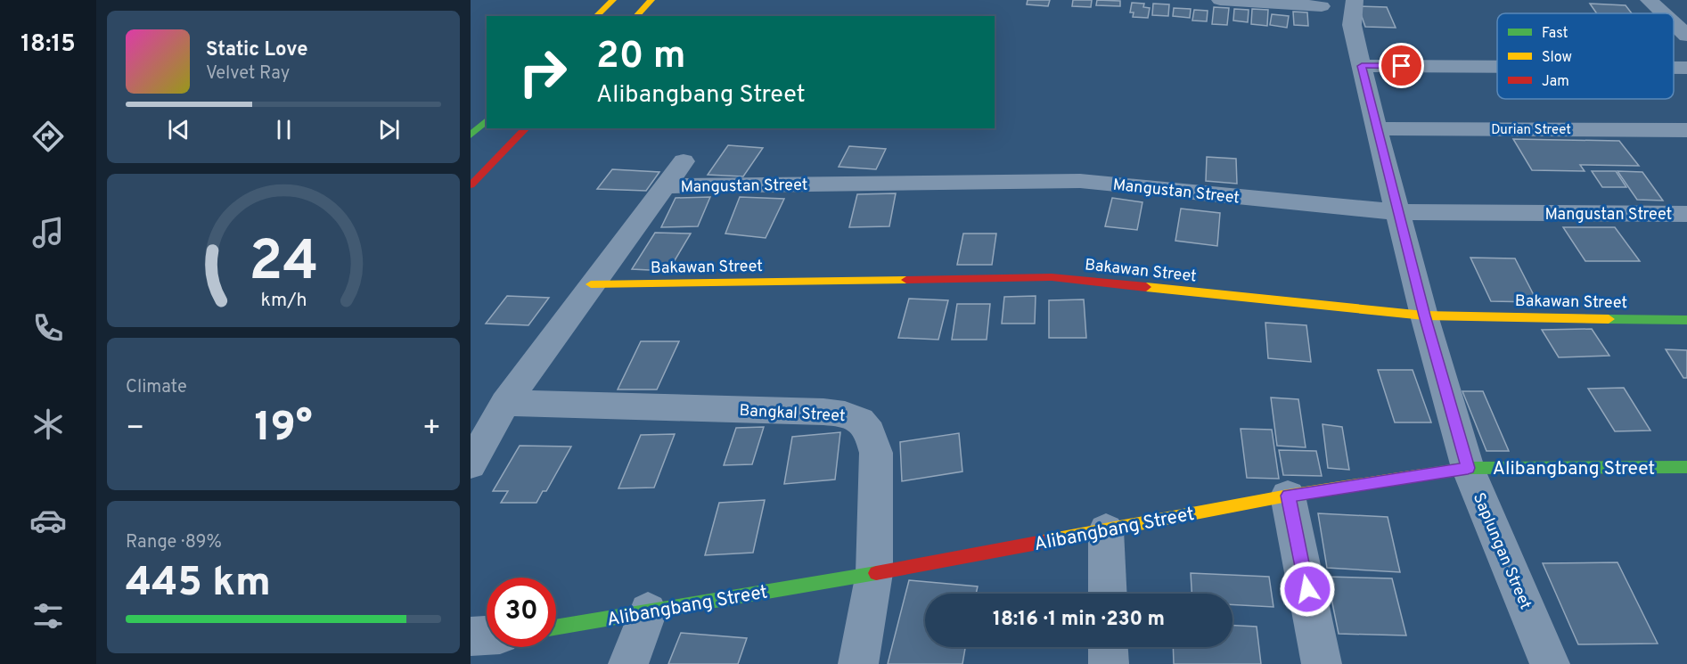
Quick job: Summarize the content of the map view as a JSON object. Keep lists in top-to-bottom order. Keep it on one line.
{"streets":{"street":["Durian Street","Mangustan Street","Bakawan Street","Bangkal Street","Alibangbang Street","Saplungan Street"]},"crossings":[["Durian Street","Saplungan Street"],["Mangustan Street","Saplungan Street"],["Bakawan Street","Saplungan Street"],["Bangkal Street","Alibangbang Street"],["Alibangbang Street","Saplungan Street"]],"legend":["Fast","Slow","Jam"],"page":{"tabs":"18:15","turn":["20 m","Alibangbang Street"],"song":["Static Love","Velvet Ray"],"tile":["Climate",["Range · 89%","445 km"]],"heat":["−","19°","+"],"limit":"30","trip":"18:16 · 1 min · 230 m","gauge":["24","km/h"]}}
